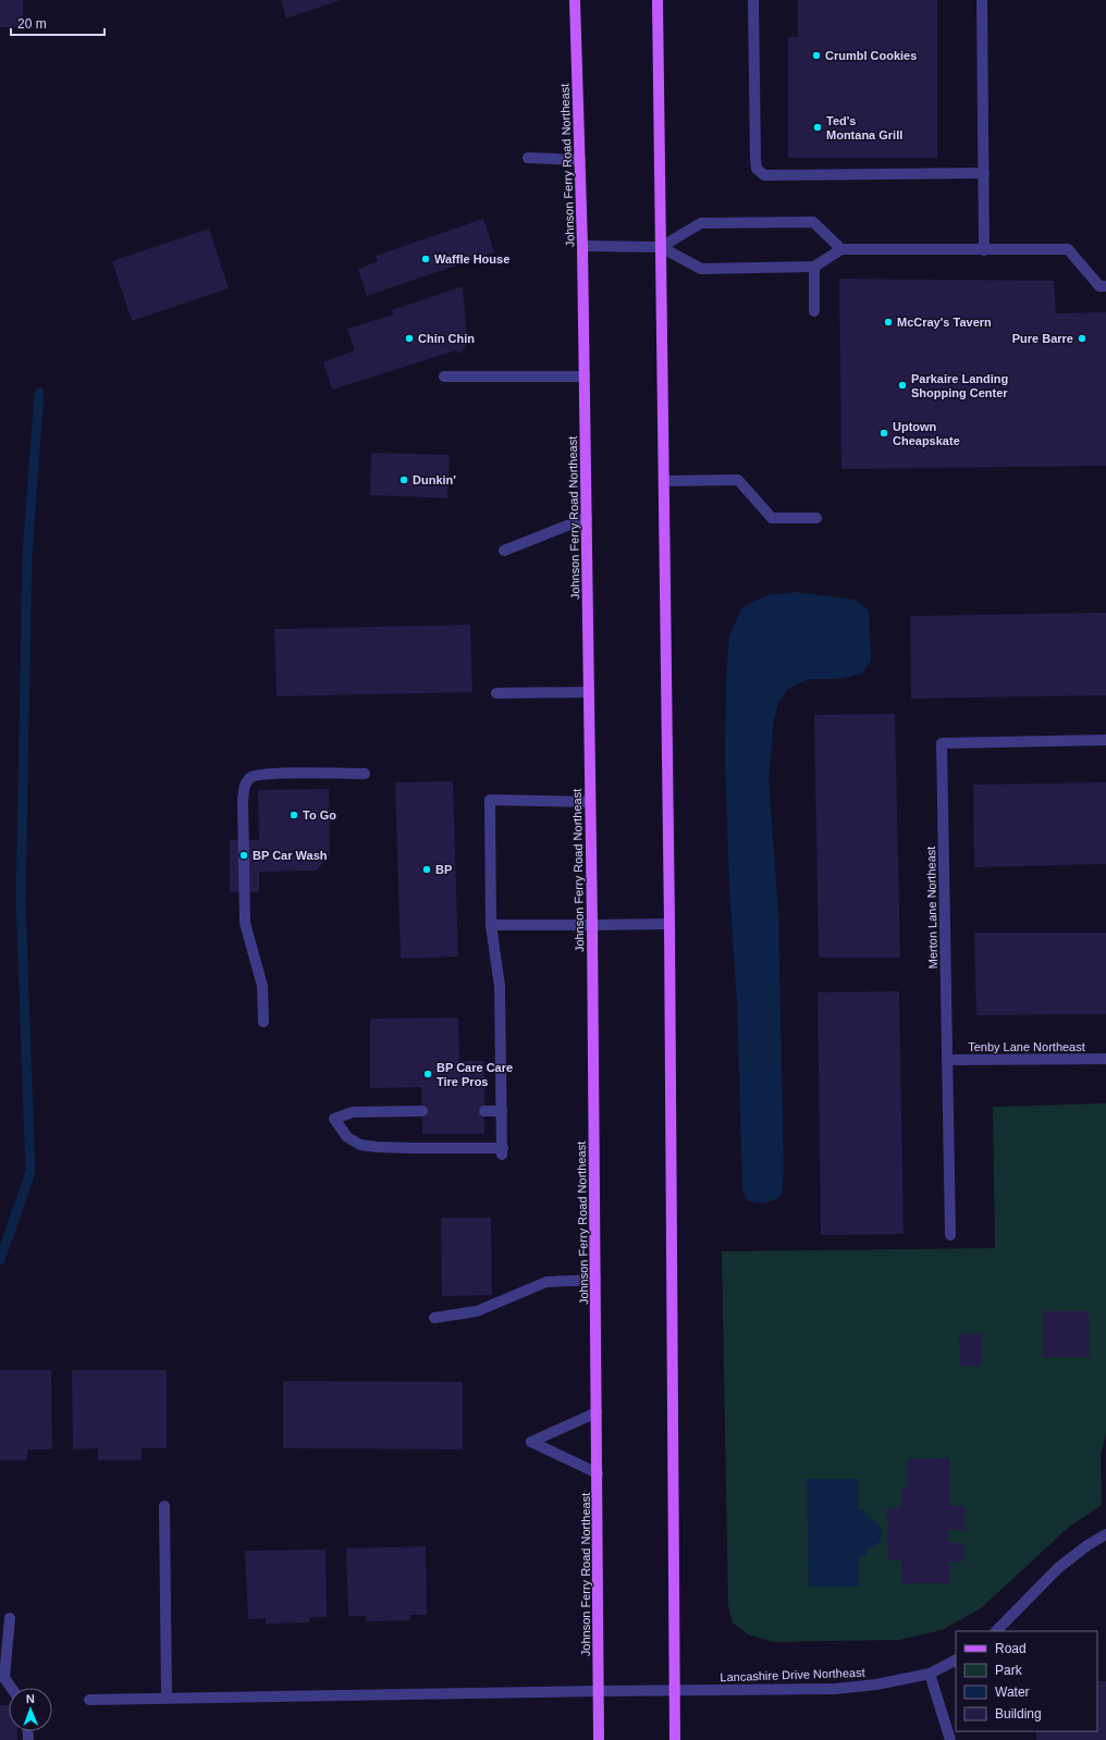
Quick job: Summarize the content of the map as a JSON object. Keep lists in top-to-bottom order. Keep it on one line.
{"streets":{"main road":["Johnson Ferry Road Northeast"],"street":["Merton Lane Northeast","Tenby Lane Northeast","Lancashire Drive Northeast"]},"crossings":[["Johnson Ferry Road Northeast","Lancashire Drive Northeast"],["Merton Lane Northeast","Tenby Lane Northeast"]],"places":["Crumbl Cookies","Ted's Montana Grill","Waffle House","McCray's Tavern","Chin Chin","Pure Barre","Parkaire Landing Shopping Center","Uptown Cheapskate","Dunkin'","To Go","BP Car Wash","BP","BP Care Care Tire Pros"],"legend":["Road","Park","Water","Building"],"scale_bar":"20 m","north":"top"}
